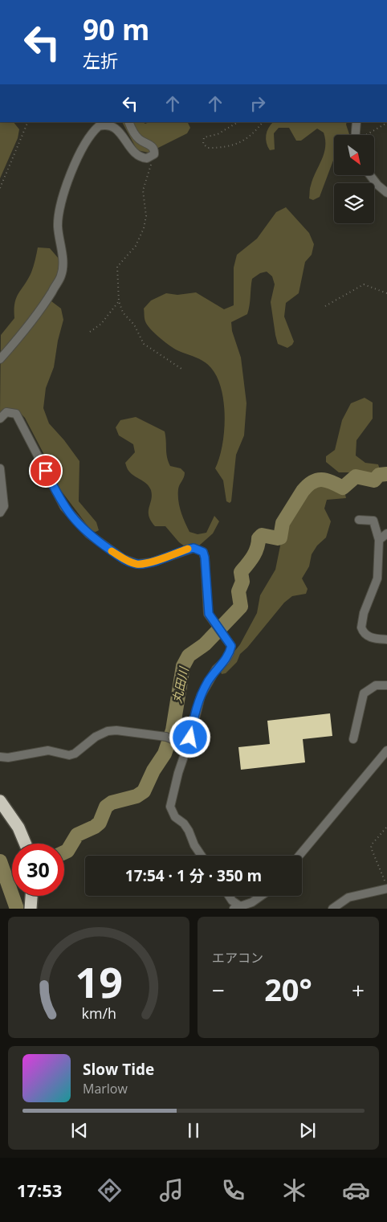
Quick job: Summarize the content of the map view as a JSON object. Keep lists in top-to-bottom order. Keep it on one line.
{"water":["丸田川"],"north":"bottom right","page":{"turn":["90 m","左折"],"limit":"30","trip":"17:54 · 1 分 · 350 m","tile":"エアコン","heat":["−","20°","+"],"song":["Slow Tide","Marlow"],"tabs":"17:53","gauge":["19","km/h"]}}
